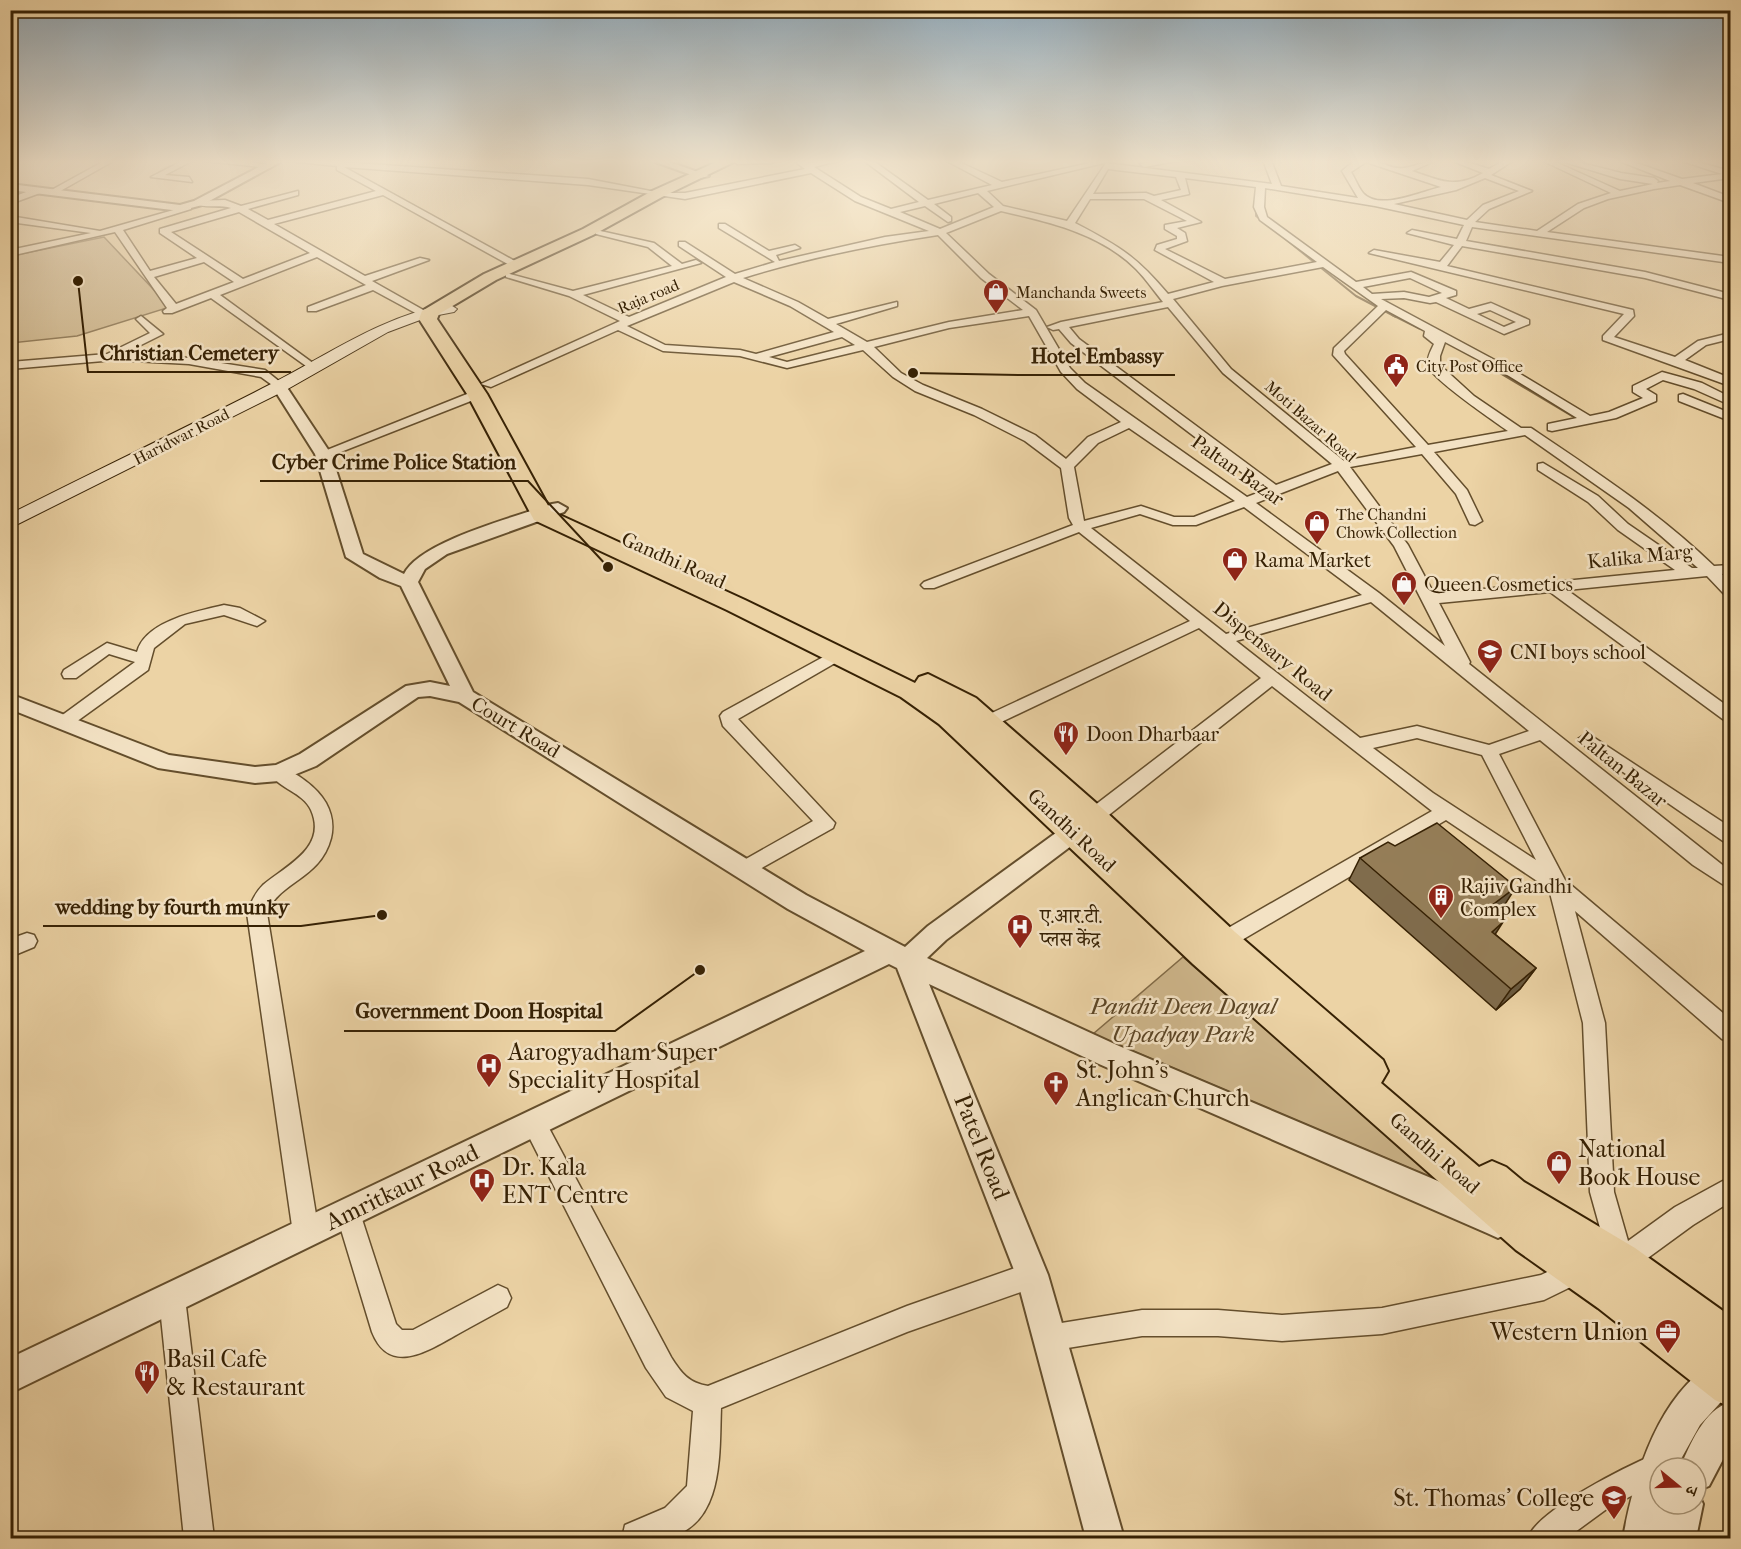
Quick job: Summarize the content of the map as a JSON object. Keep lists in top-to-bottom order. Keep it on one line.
{"streets":{"main road":["Haridwar Road","Gandhi Road"],"street":["Raja road","Moti Bazar Road","Paltan Bazar","Kalika Marg","Dispensary Road","Court Road","Patel Road","Amritkaur Road"]},"crossings":[["Moti Bazar Road","Paltan Bazar"],["Moti Bazar Road","Kalika Marg"],["Gandhi Road","Court Road"],["Court Road","Patel Road"],["Court Road","Amritkaur Road"],["Patel Road","Amritkaur Road"]],"parks":["Pandit Deen Dayal Upadyay Park"],"places":{"other":["Christian Cemetery","Hotel Embassy","Cyber Crime Police Station","wedding by fourth munky","Government Doon Hospital"],"shop":["Manchanda Sweets","The Chandni Chowk Collection","Rama Market","Queen Cosmetics","National Book House"],"public building":["City Post Office"],"school or university":["CNI boys school","St. Thomas' College"],"restaurant":["Doon Dharbaar","Basil Cafe & Restaurant"],"building":["Rajiv Gandhi Complex"],"hospital":["ए.आर.टी. प्लस केंद्र","Aarogyadham Super Speciality Hospital","Dr. Kala ENT Centre"],"church":["St. John's Anglican Church"],"office":["Western Union"]},"north":"right"}
